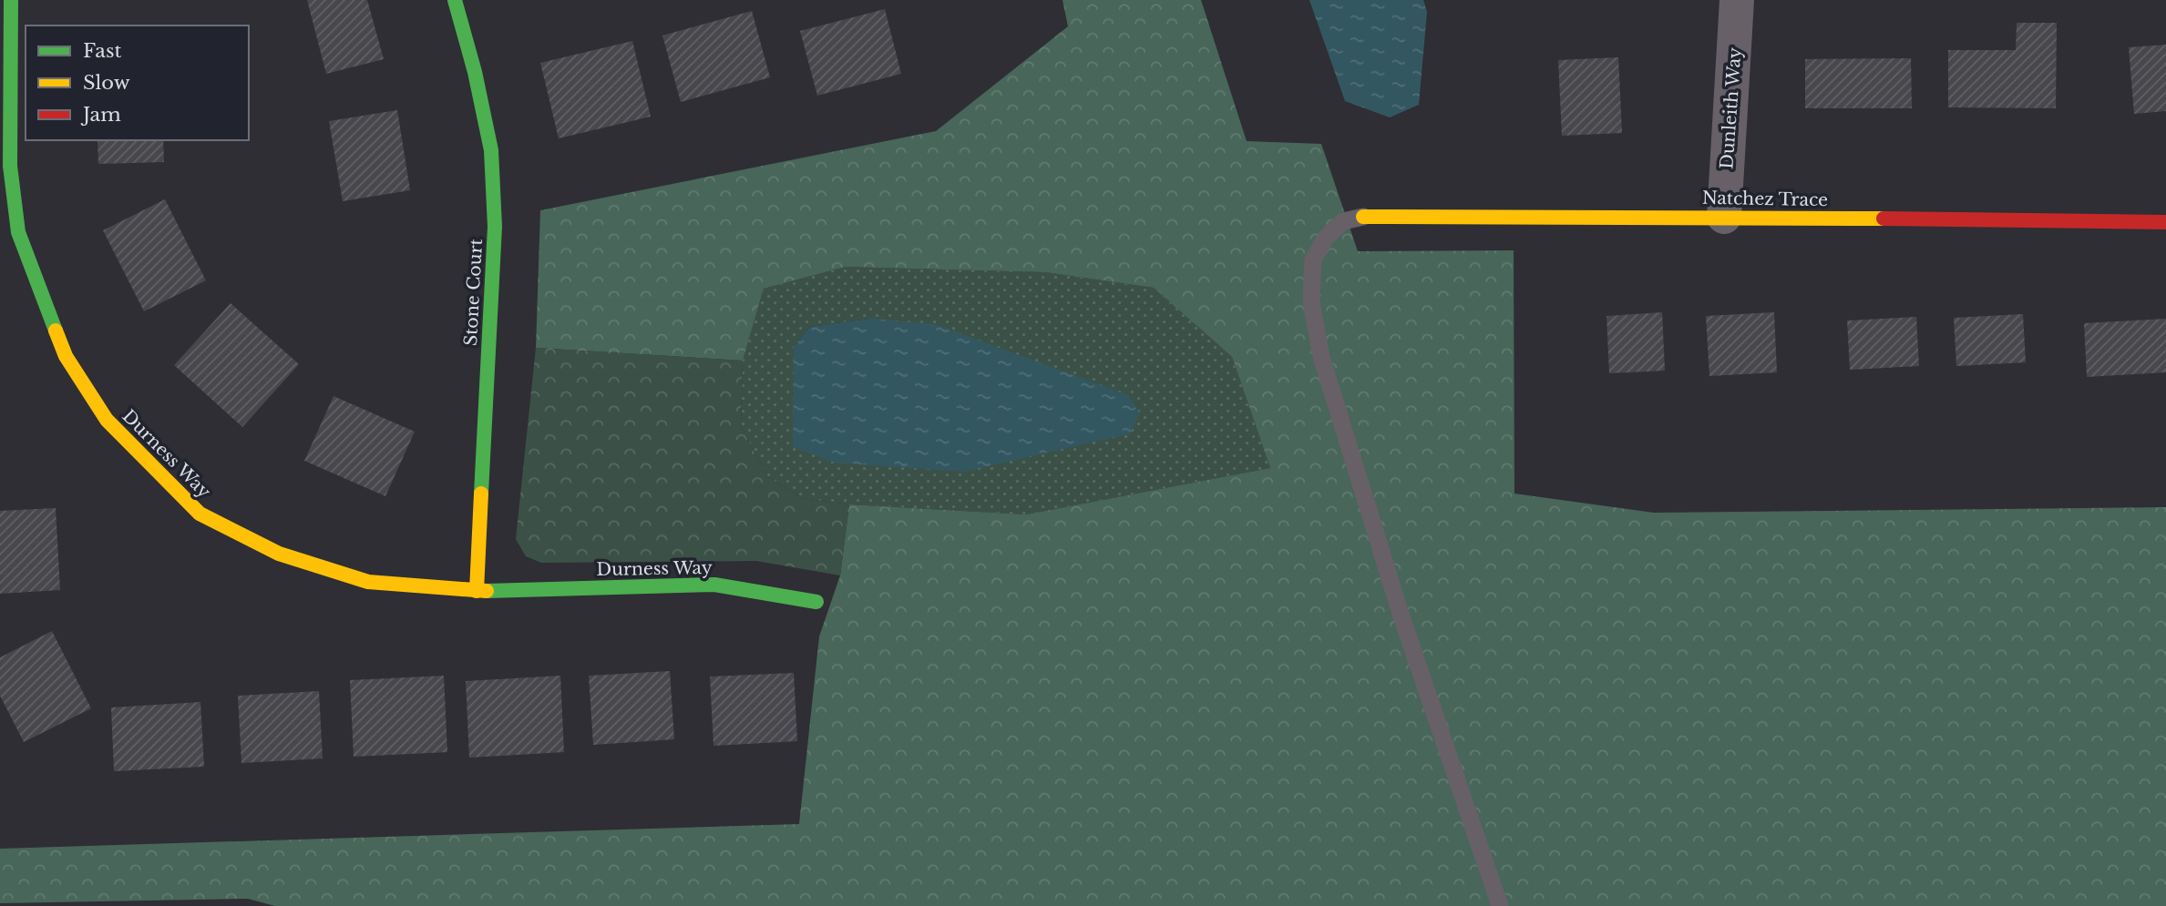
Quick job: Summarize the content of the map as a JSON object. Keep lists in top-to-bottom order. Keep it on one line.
{"streets":{"street":["Dunleith Way","Natchez Trace","Stone Court","Durness Way"]},"crossings":[["Dunleith Way","Natchez Trace"],["Stone Court","Durness Way"]],"legend":["Fast","Slow","Jam"]}
